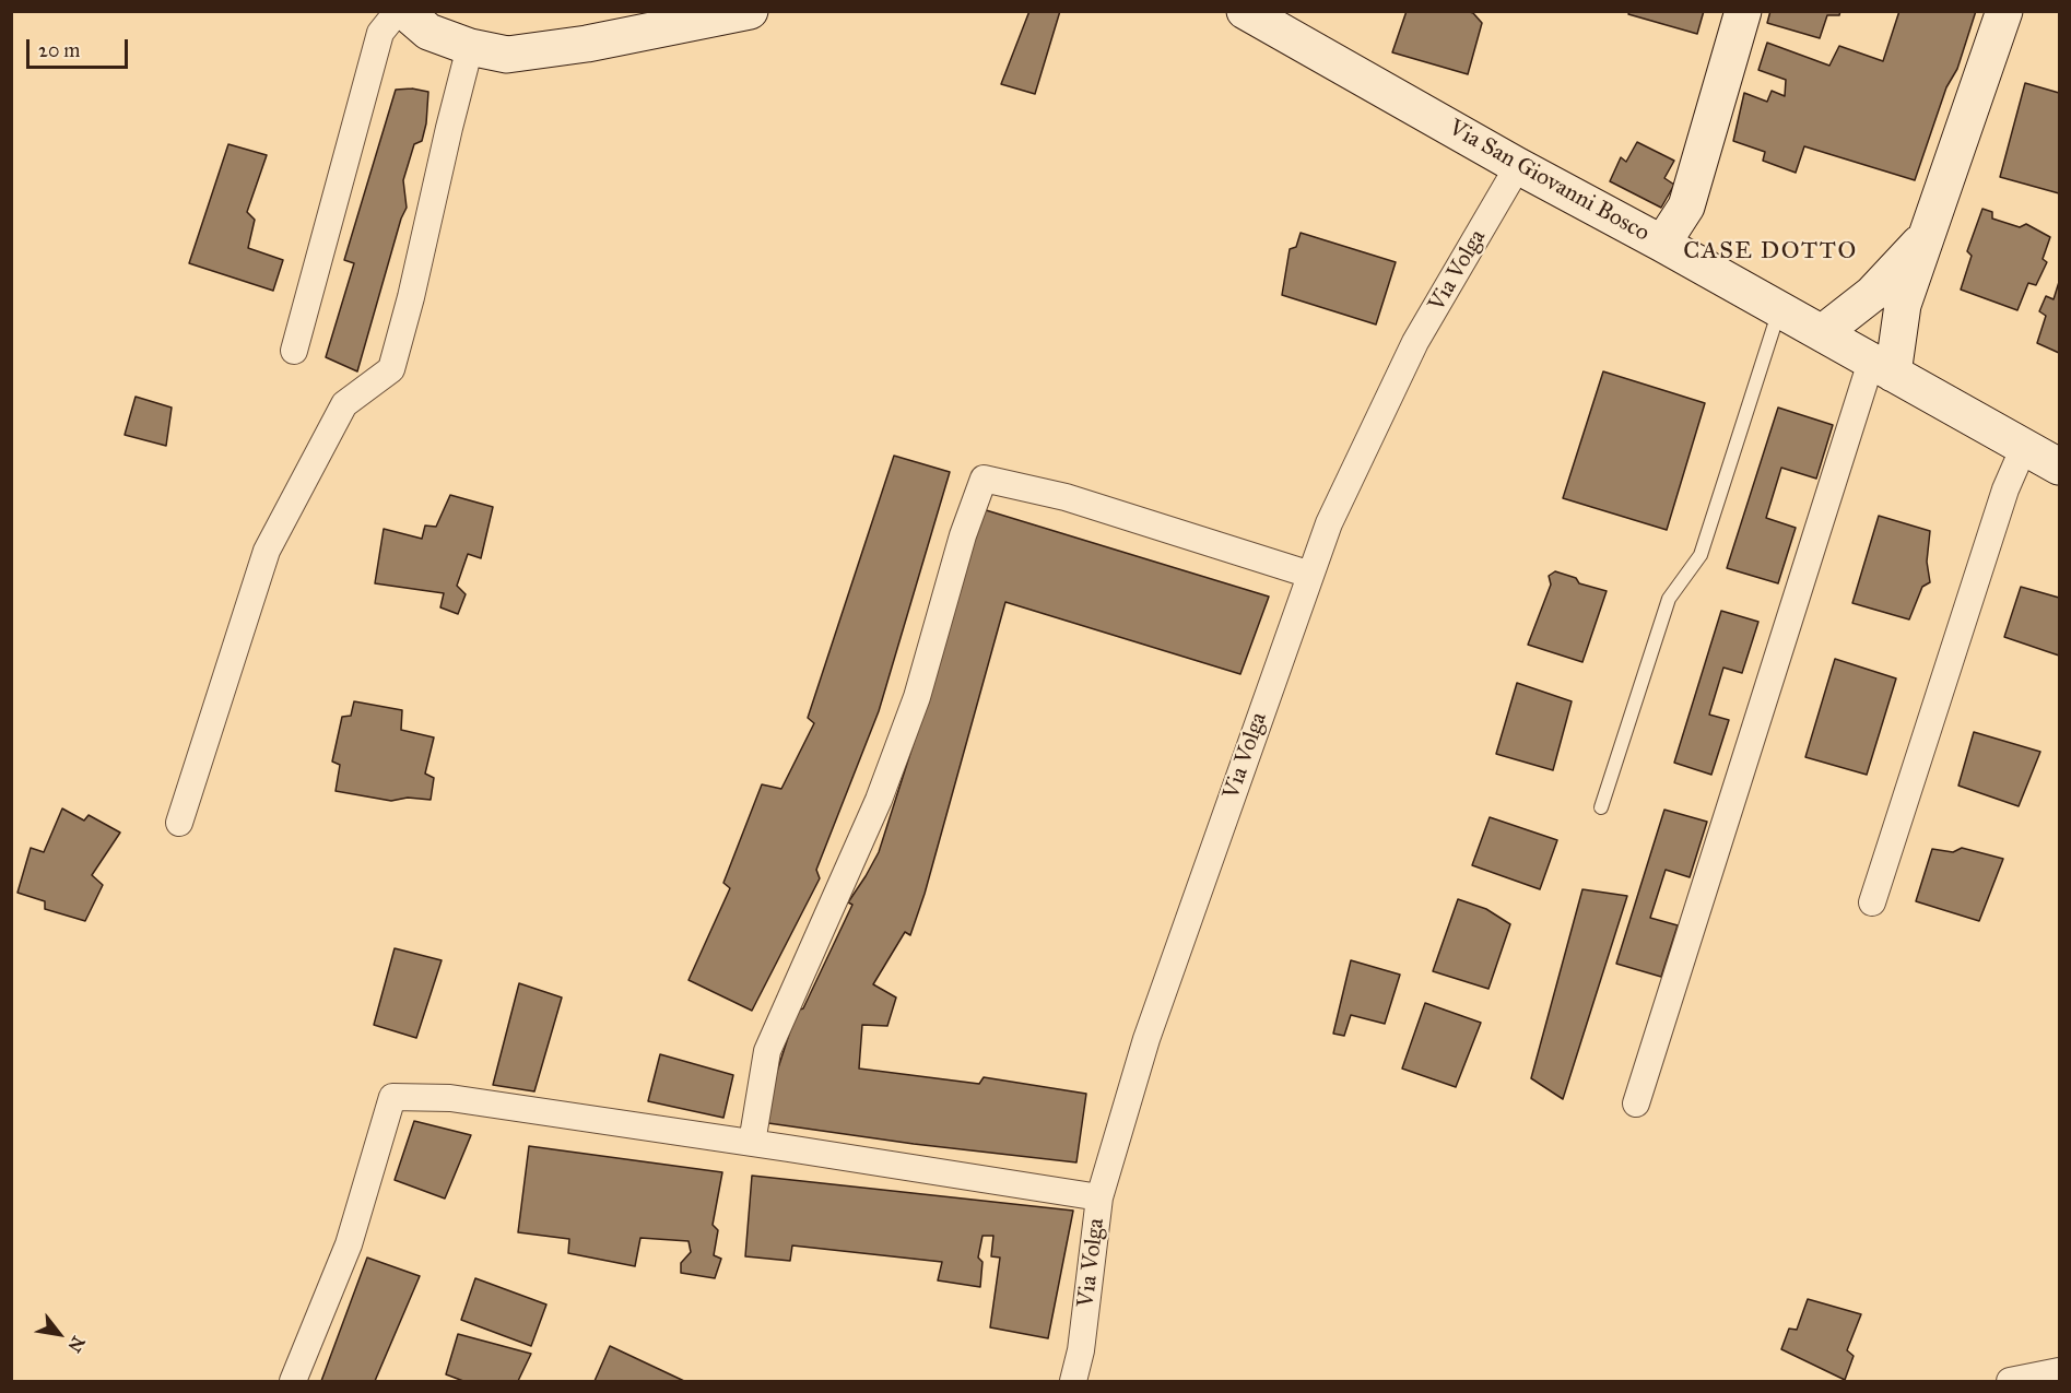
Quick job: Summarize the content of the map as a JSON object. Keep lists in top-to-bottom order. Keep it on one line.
{"streets":{"main road":["Via San Giovanni Bosco"],"street":["Via Volga"]},"crossings":[["Via San Giovanni Bosco","Via Volga"]],"districts":["CASE DOTTO"],"scale_bar":"20 m","north":"bottom right"}
